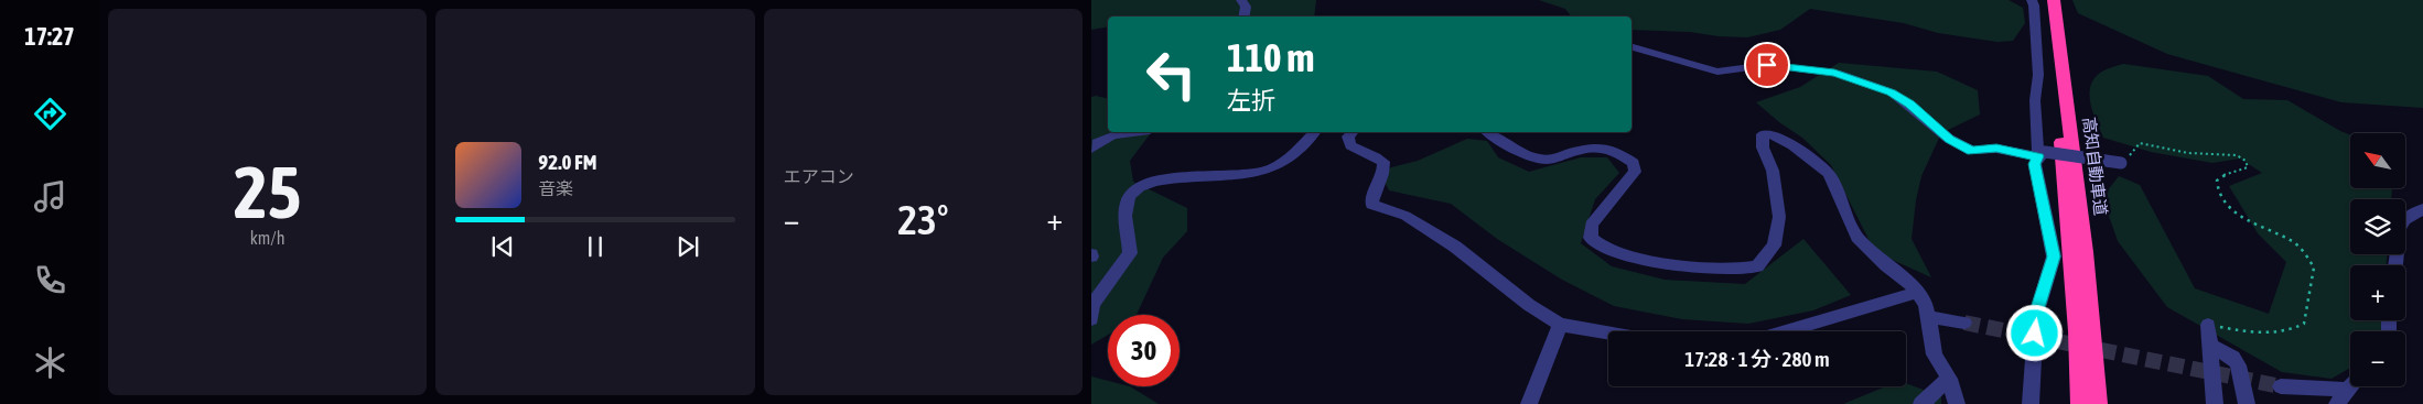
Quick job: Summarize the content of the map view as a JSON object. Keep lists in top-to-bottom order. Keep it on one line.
{"streets":{"highway":["高知自動車道"]},"north":"top left","page":{"tabs":"17:27","tile":[["25","km/h"],"エアコン"],"turn":["110 m","左折"],"map_buttons":["+","−"],"song":["92.0 FM","音楽"],"heat":["−","23°","+"],"limit":"30","trip":"17:28 · 1 分 · 280 m"}}
